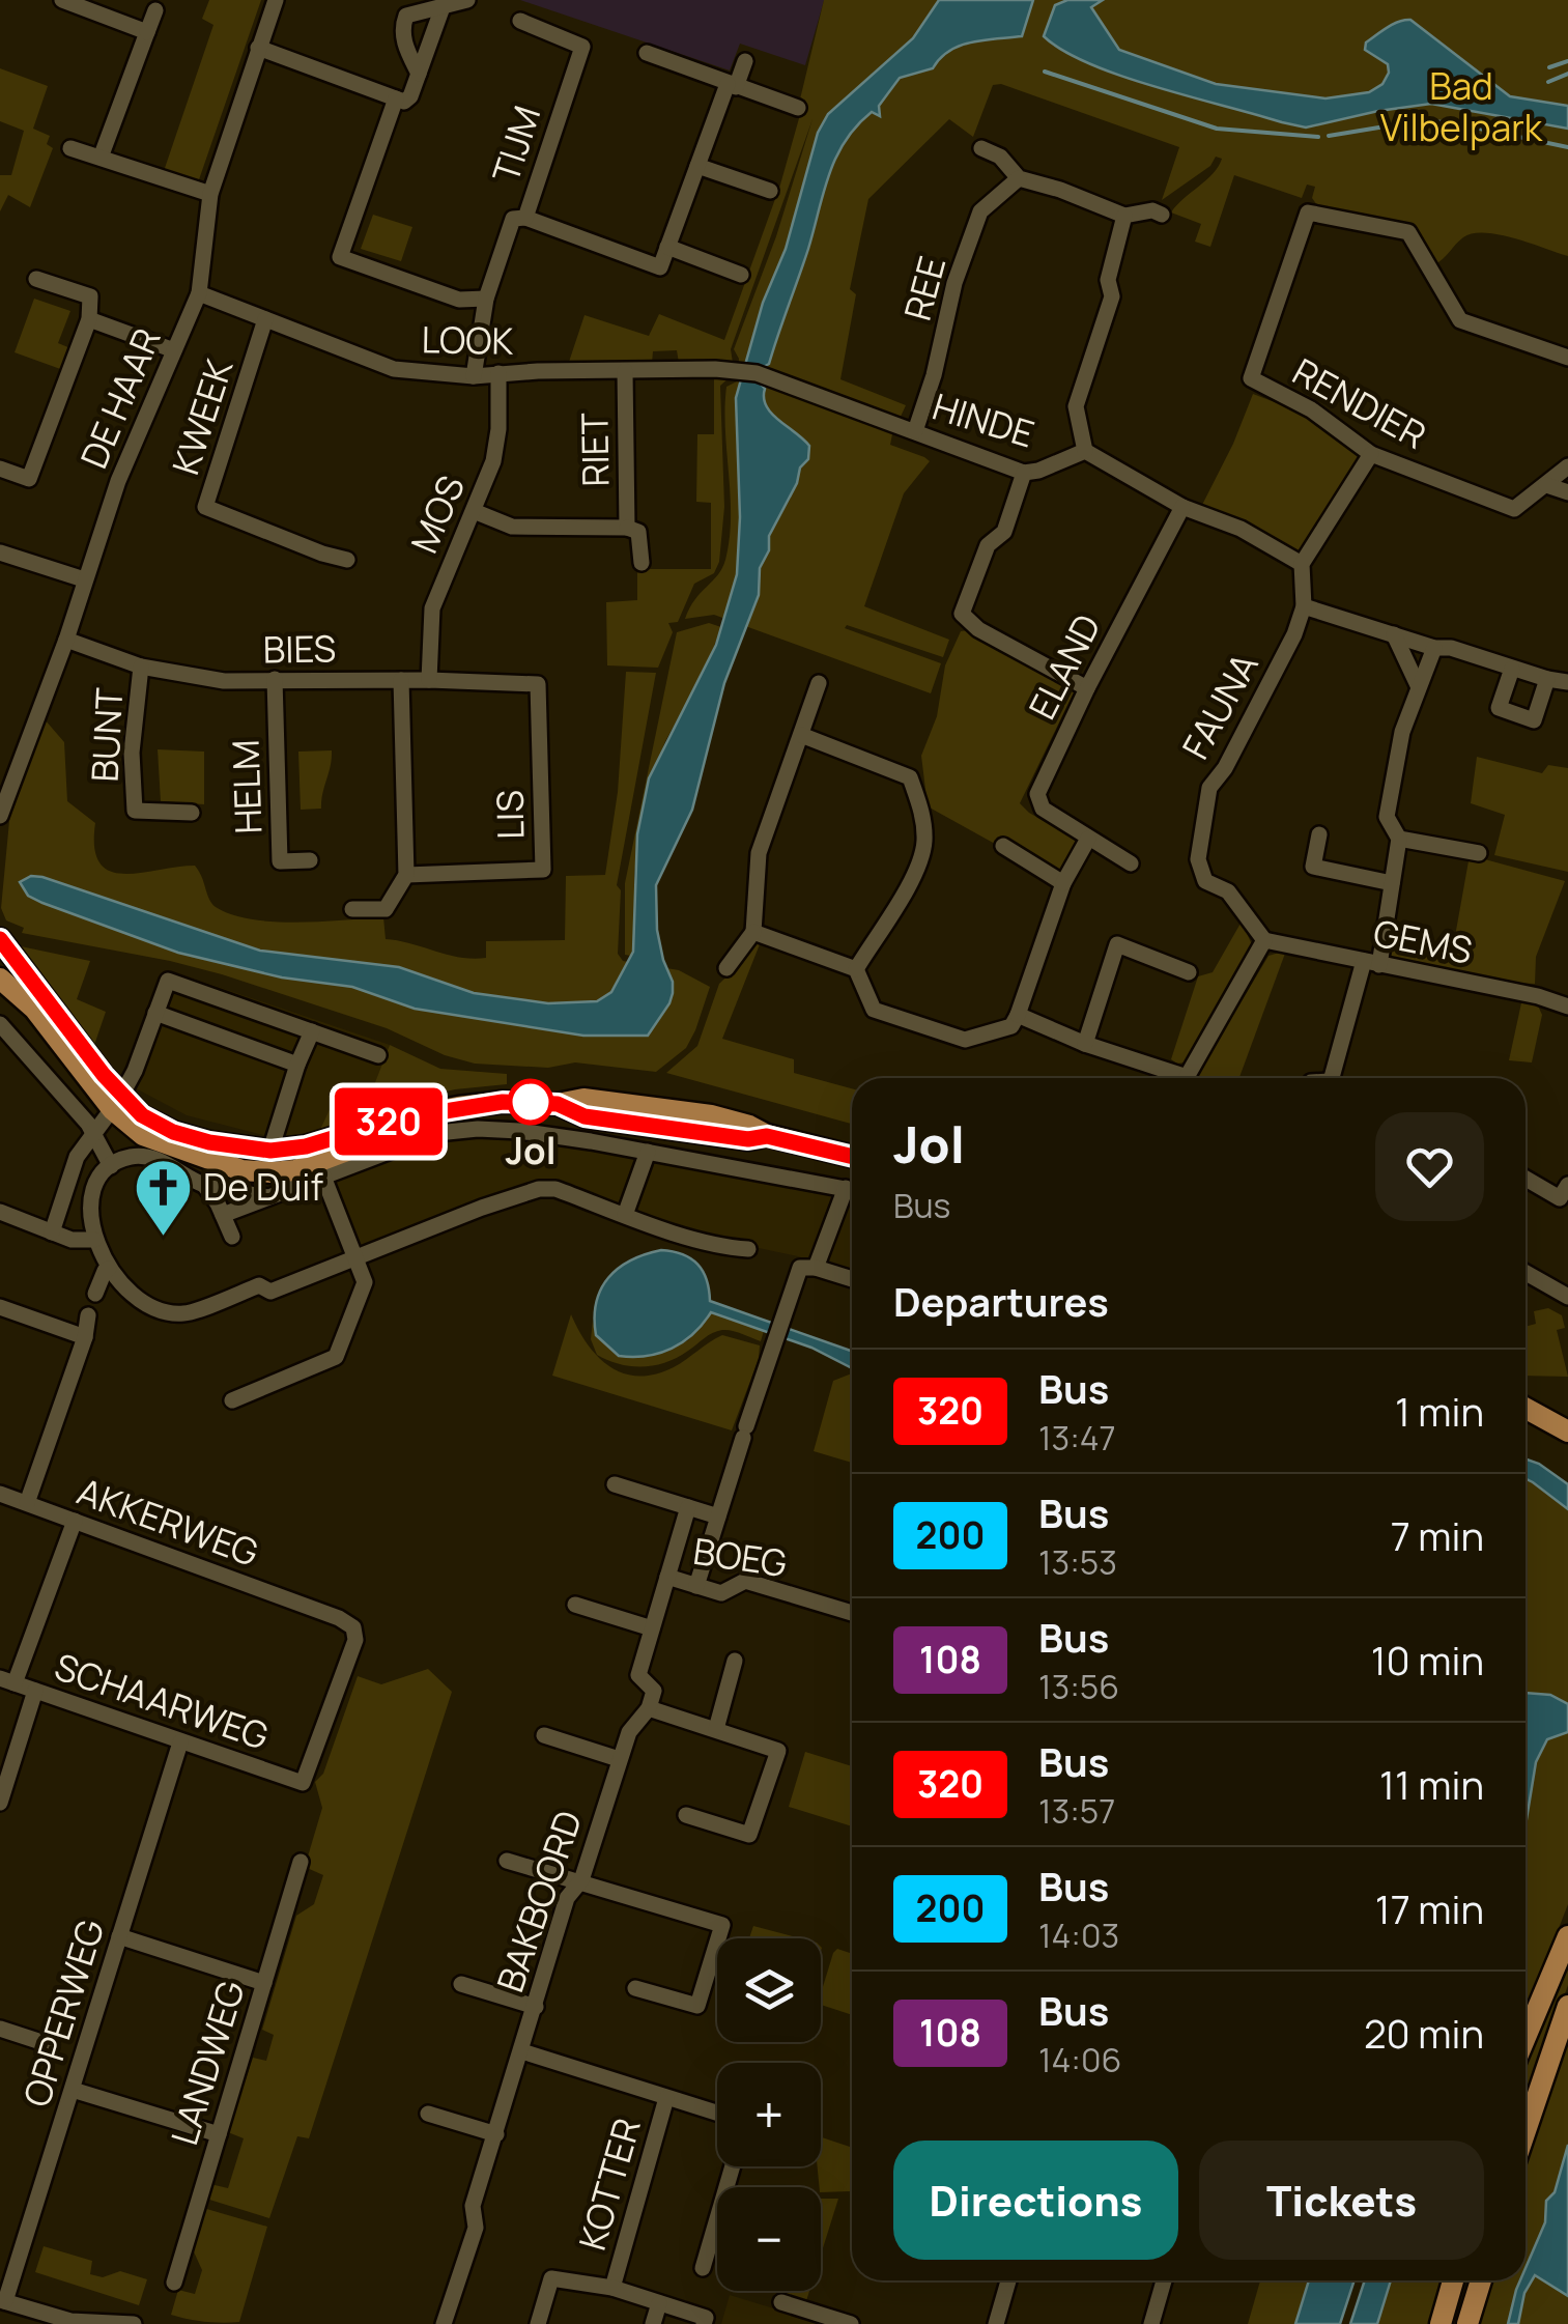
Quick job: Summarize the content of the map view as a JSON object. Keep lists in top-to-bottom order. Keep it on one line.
{"streets":{"street":["TIJM","REE","LOOK","DE HAAR","RENDIER","KWEEK","HINDE","RIET","MOS","BIES","ELAND","FAUNA","BUNT","HELM","LIS","GEMS","AKKERWEG","BOEG","SCHAARWEG","BAKBOORD","OPPERWEG","LANDWEG","KOTTER"]},"crossings":[["TIJM","LOOK"],["REE","HINDE"],["LOOK","DE HAAR"],["LOOK","KWEEK"],["LOOK","HINDE"],["LOOK","RIET"],["LOOK","MOS"],["DE HAAR","BIES"],["RIET","MOS"],["MOS","BIES"],["BIES","BUNT"],["BIES","HELM"],["BIES","LIS"],["FAUNA","GEMS"],["AKKERWEG","SCHAARWEG"],["SCHAARWEG","OPPERWEG"],["BAKBOORD","KOTTER"]],"parks":["Bad Vilbelpark"],"places":{"other":["Jol"],"church":["De Duif"]},"lines":["bus line 320"],"page":{"on_map":"320","heading":[["Jol","Bus"],"Departures"],"list":[{"mark":"320","name":"Bus","note":"13:47","value":"1 min"},{"mark":"200","name":"Bus","note":"13:53","value":"7 min"},{"mark":"108","name":"Bus","note":"13:56","value":"10 min"},{"mark":"320","name":"Bus","note":"13:57","value":"11 min"},{"mark":"200","name":"Bus","note":"14:03","value":"17 min"},{"mark":"108","name":"Bus","note":"14:06","value":"20 min"}],"map_buttons":["+","−"],"buttons":["Directions","Tickets"]}}
